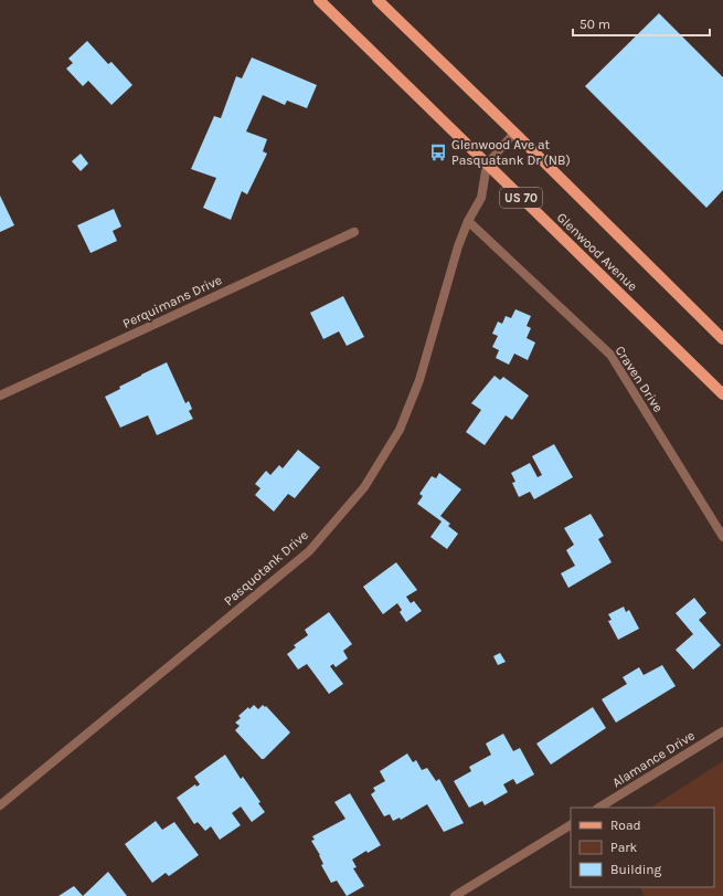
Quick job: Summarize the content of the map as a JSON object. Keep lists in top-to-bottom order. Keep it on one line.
{"streets":{"main road":["US 70","Glenwood Avenue"],"street":["Perquimans Drive","Craven Drive","Pasquotank Drive","Alamance Drive"]},"crossings":[["Glenwood Avenue","Pasquotank Drive"],["Craven Drive","Pasquotank Drive"]],"places":{"bus stop":["Glenwood Ave at Pasquatank Dr (NB)"]},"legend":["Road","Park","Building"],"scale_bar":"50 m"}
